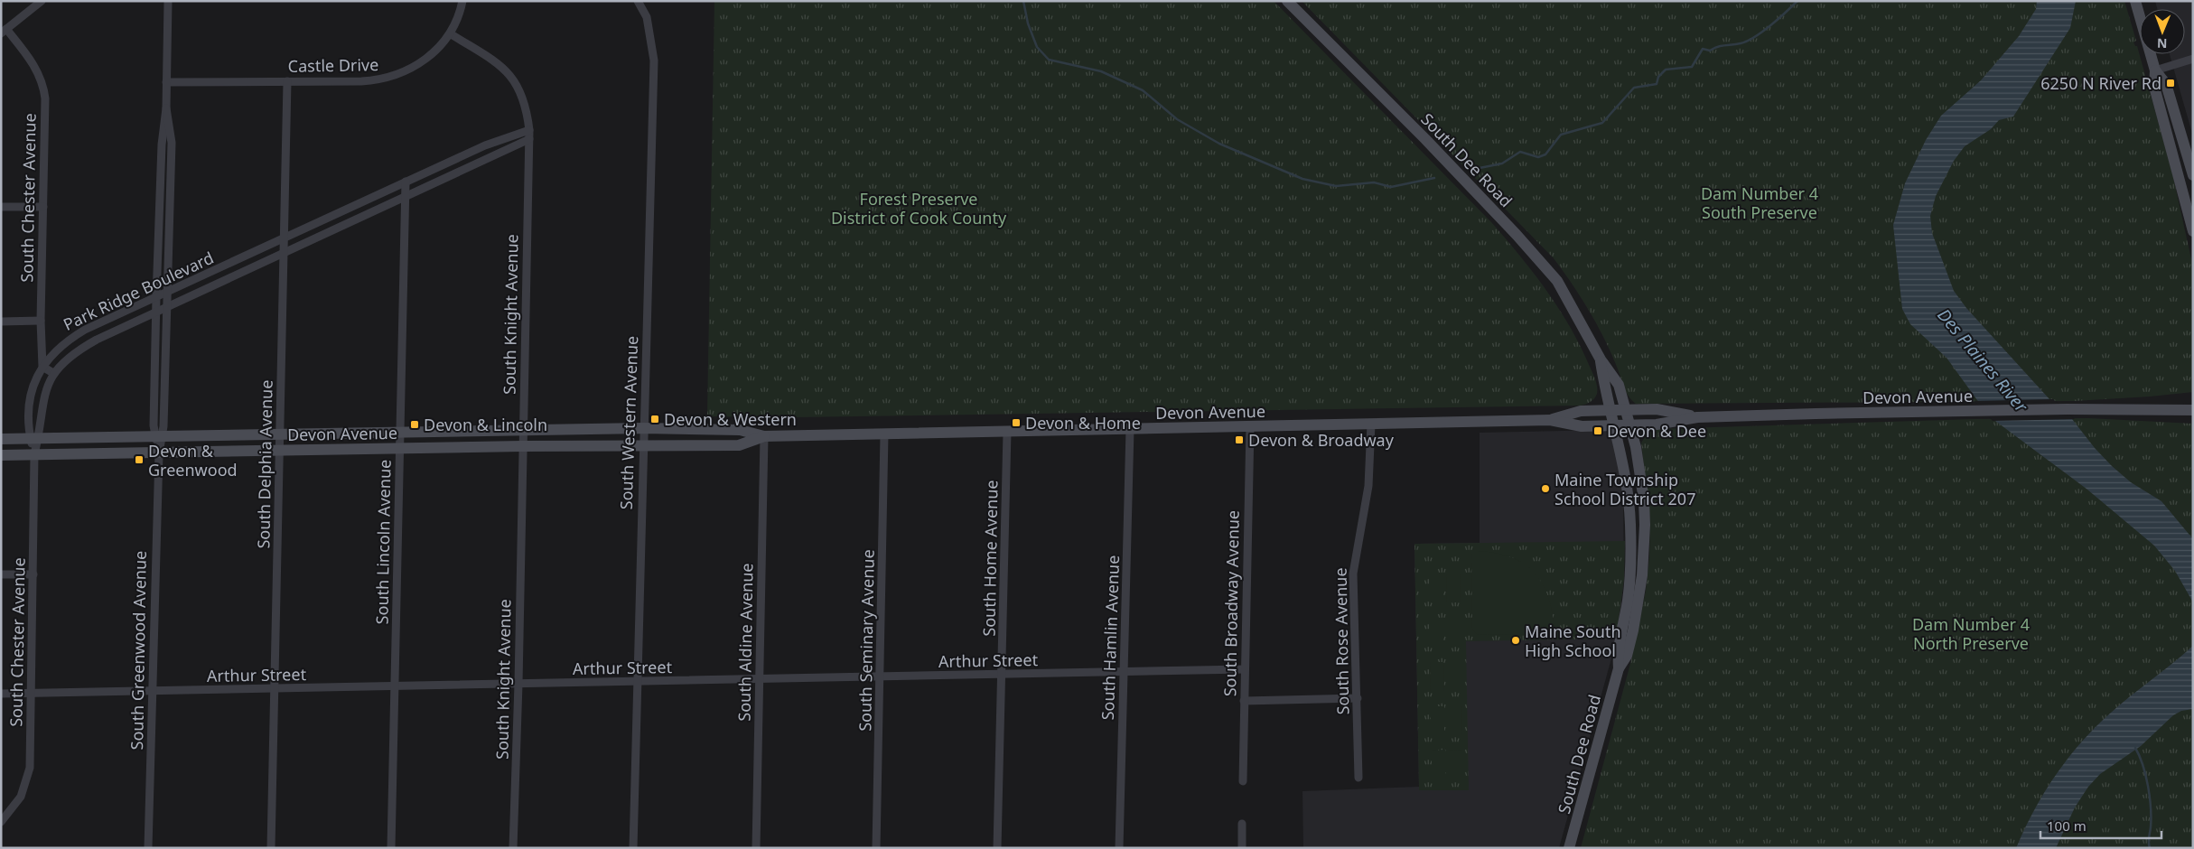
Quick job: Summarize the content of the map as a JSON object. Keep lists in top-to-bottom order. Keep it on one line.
{"streets":{"street":["Castle Drive","South Dee Road","South Chester Avenue","Park Ridge Boulevard","South Knight Avenue","Devon Avenue","South Western Avenue","South Delphia Avenue","South Lincoln Avenue","South Home Avenue","South Broadway Avenue","South Hamlin Avenue","South Seminary Avenue","South Rose Avenue","South Aldine Avenue","South Greenwood Avenue","Arthur Street"]},"crossings":[["Castle Drive","South Knight Avenue"],["Castle Drive","South Delphia Avenue"],["Castle Drive","South Greenwood Avenue"],["South Dee Road","Devon Avenue"],["South Chester Avenue","Park Ridge Boulevard"],["South Chester Avenue","Devon Avenue"],["South Chester Avenue","Arthur Street"],["Park Ridge Boulevard","South Knight Avenue"],["Park Ridge Boulevard","Devon Avenue"],["Park Ridge Boulevard","South Delphia Avenue"],["Park Ridge Boulevard","South Lincoln Avenue"],["Park Ridge Boulevard","South Greenwood Avenue"],["South Knight Avenue","Devon Avenue"],["South Knight Avenue","Arthur Street"],["Devon Avenue","South Western Avenue"],["Devon Avenue","South Delphia Avenue"],["Devon Avenue","South Lincoln Avenue"],["Devon Avenue","South Home Avenue"],["Devon Avenue","South Broadway Avenue"],["Devon Avenue","South Hamlin Avenue"],["Devon Avenue","South Seminary Avenue"],["Devon Avenue","South Rose Avenue"],["Devon Avenue","South Aldine Avenue"],["Devon Avenue","South Greenwood Avenue"],["South Western Avenue","Arthur Street"],["South Delphia Avenue","Arthur Street"],["South Lincoln Avenue","Arthur Street"],["South Home Avenue","Arthur Street"],["South Broadway Avenue","Arthur Street"],["South Hamlin Avenue","Arthur Street"],["South Seminary Avenue","Arthur Street"],["South Aldine Avenue","Arthur Street"],["South Greenwood Avenue","Arthur Street"]],"water":["Des Plaines River"],"parks":["Dam Number 4 South Preserve","Forest Preserve District of Cook County","Dam Number 4 North Preserve"],"places":{"transit":["6250 N River Rd","Devon & Western","Devon & Home","Devon & Lincoln","Devon & Dee","Devon & Broadway","Devon & Greenwood"],"other":["Maine Township School District 207","Maine South High School"]},"scale_bar":"100 m","north":"bottom"}
